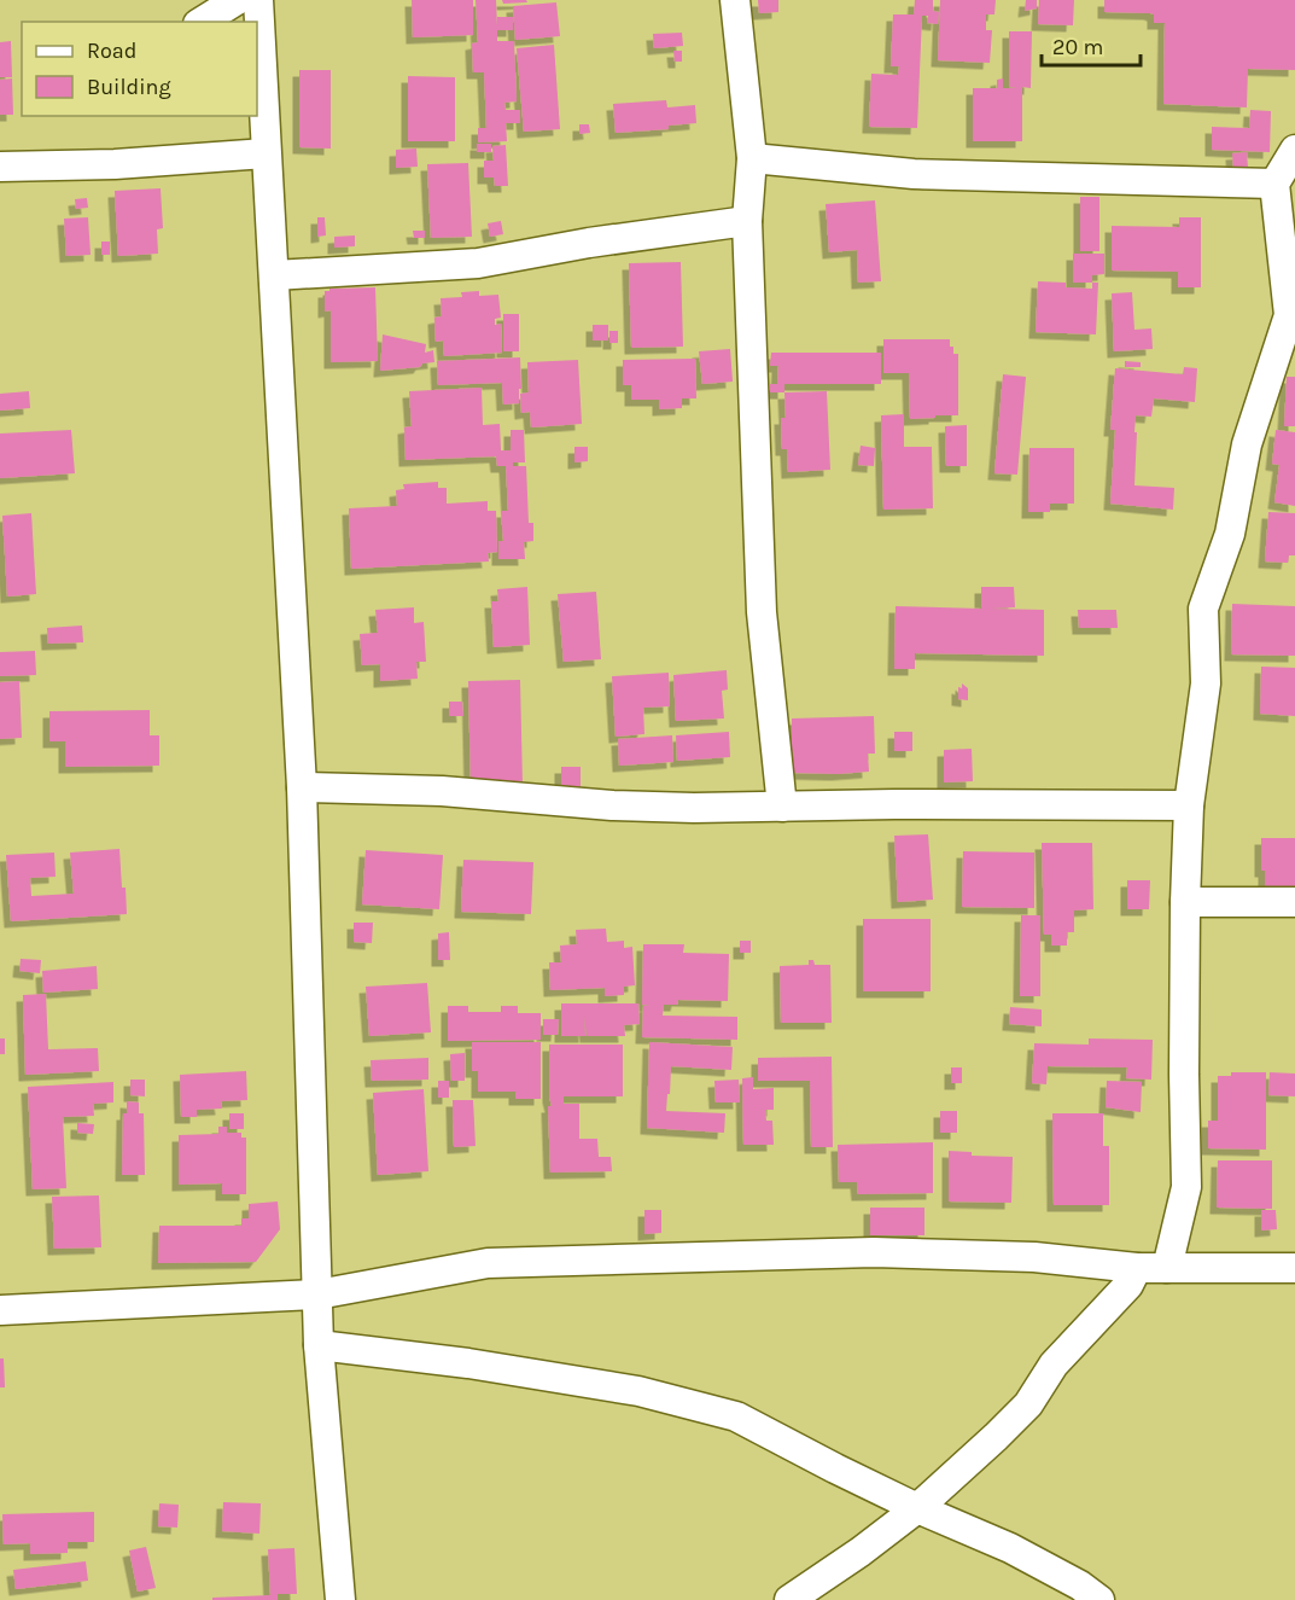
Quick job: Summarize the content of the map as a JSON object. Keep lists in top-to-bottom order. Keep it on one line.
{"legend":["Road","Building"],"scale_bar":"20 m"}
